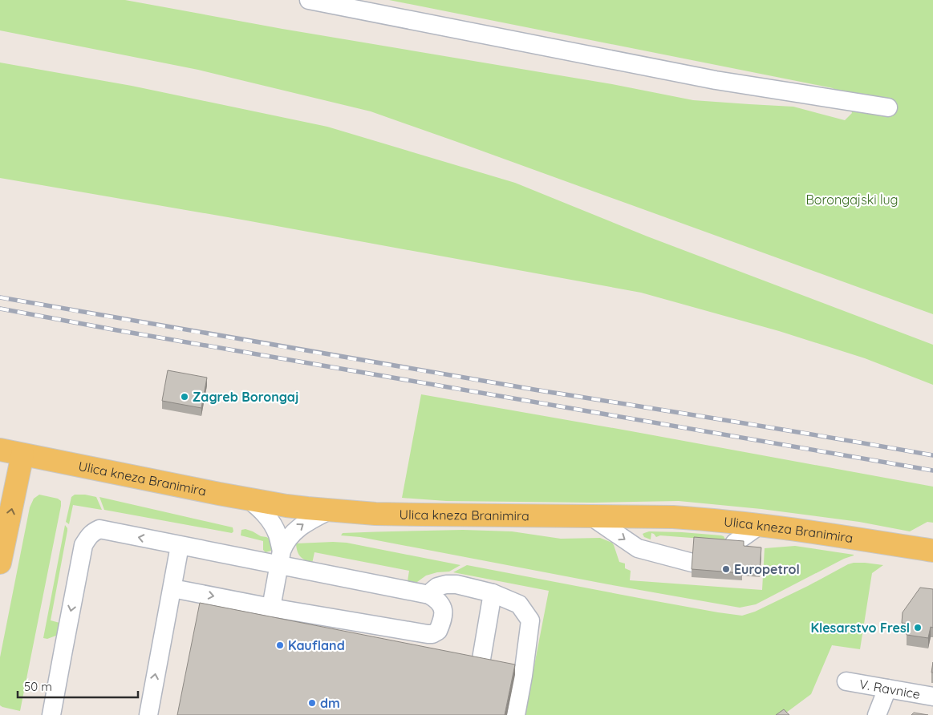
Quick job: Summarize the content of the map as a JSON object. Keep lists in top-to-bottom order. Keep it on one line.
{"streets":{"main road":["Ulica kneza Branimira"],"lane":["V. Ravnice"]},"parks":["Borongajski lug"],"places":["Zagreb Borongaj","Europetrol","Klesarstvo Fresl","Kaufland","dm"],"scale_bar":"50 m"}
